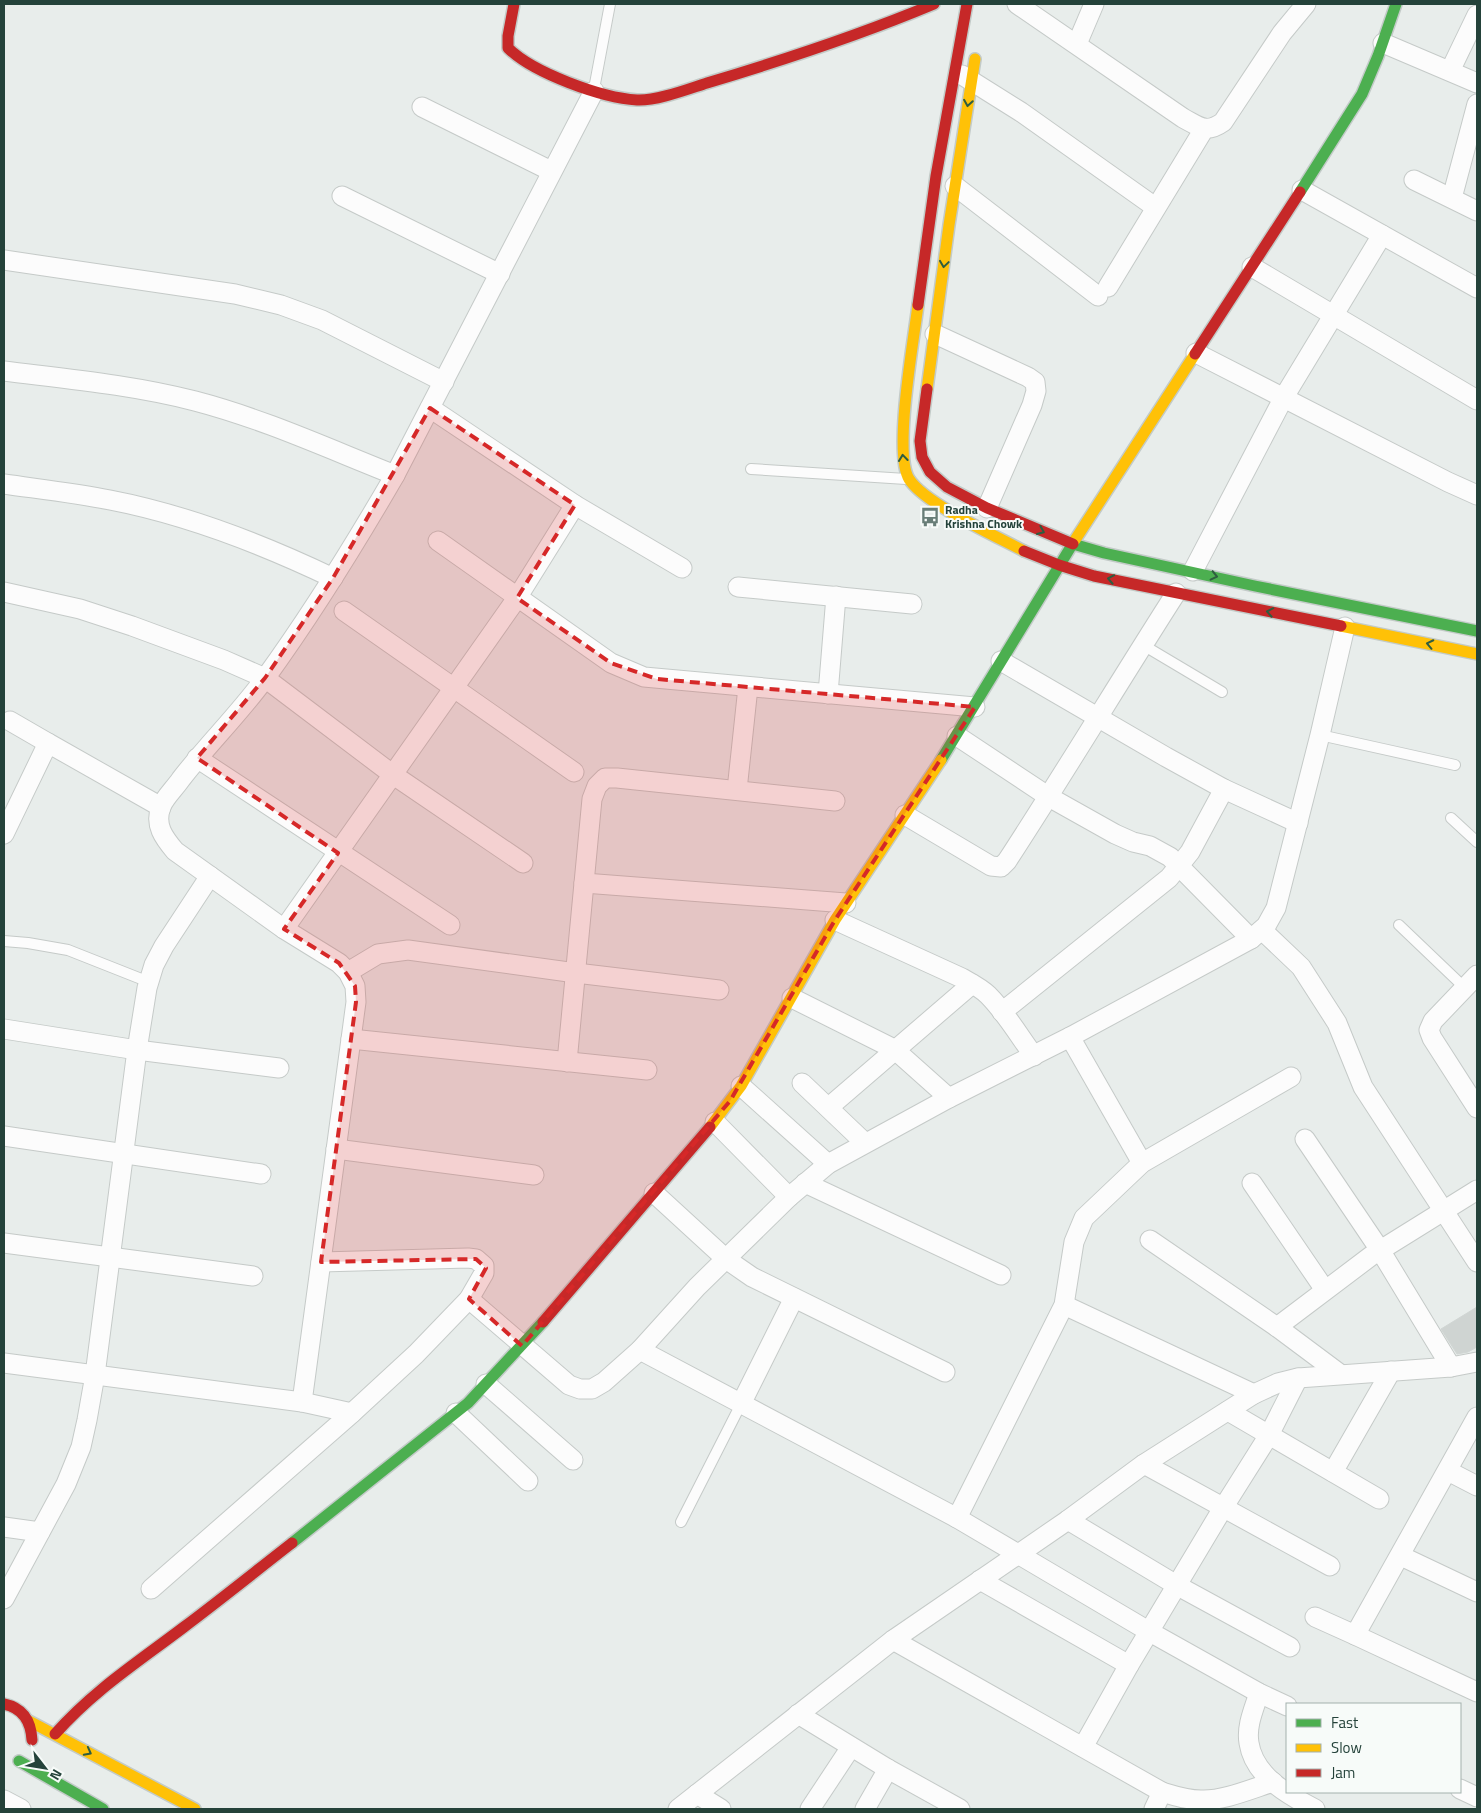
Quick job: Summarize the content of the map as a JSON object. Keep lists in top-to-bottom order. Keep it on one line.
{"places":{"bus stop":["Radha Krishna Chowk"]},"legend":["Fast","Slow","Jam"],"north":"bottom right"}
